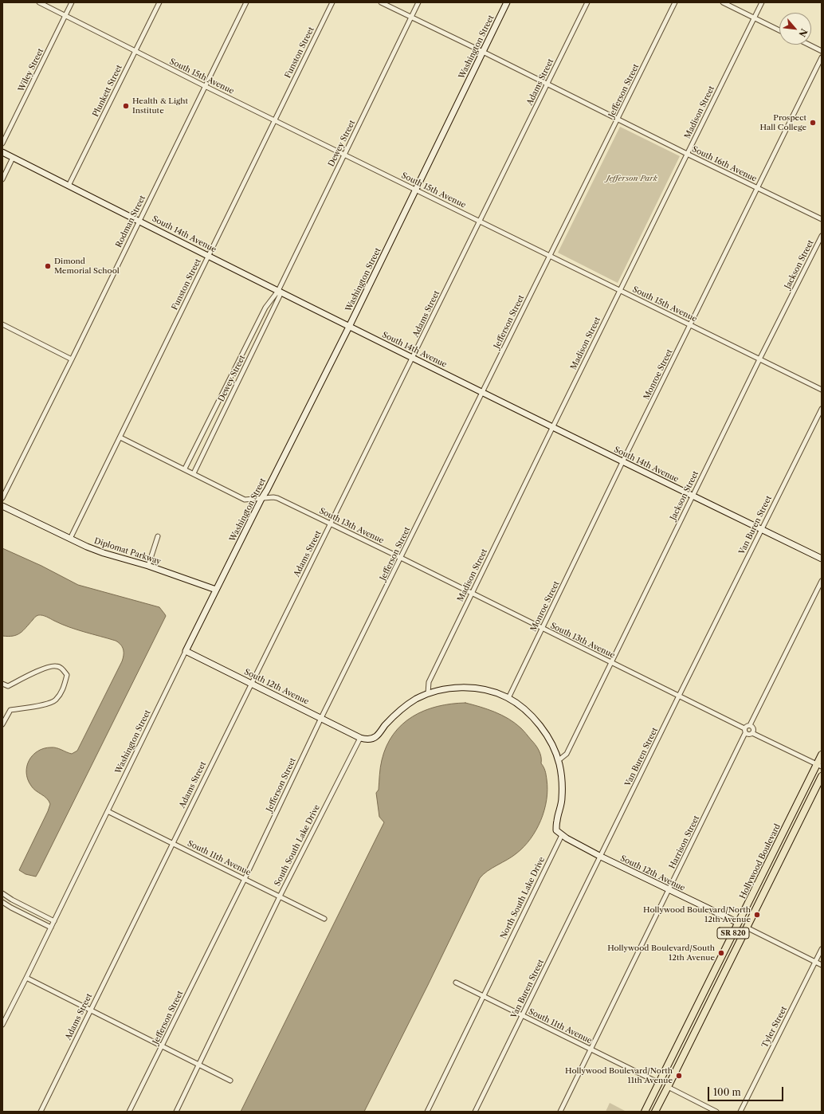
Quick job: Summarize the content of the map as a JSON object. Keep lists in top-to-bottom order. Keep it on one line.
{"streets":{"main road":["Hollywood Boulevard","SR 820"],"street":["Washington Street","Funston Street","Wiley Street","South 15th Avenue","Adams Street","Plunkett Street","Jefferson Street","Madison Street","Dewey Street","South 16th Avenue","Rodman Street","South 14th Avenue","Jackson Street","Monroe Street","Van Buren Street","South 13th Avenue","Diplomat Parkway","South 12th Avenue","Harrison Street","South South Lake Drive","South 11th Avenue","North South Lake Drive","Tyler Street"]},"crossings":[["Washington Street","South 15th Avenue"],["Washington Street","South 16th Avenue"],["Washington Street","South 14th Avenue"],["Washington Street","South 13th Avenue"],["Washington Street","Diplomat Parkway"],["Washington Street","South 12th Avenue"],["Washington Street","South 11th Avenue"],["Funston Street","South 15th Avenue"],["Funston Street","South 14th Avenue"],["Funston Street","South 13th Avenue"],["Funston Street","Diplomat Parkway"],["Wiley Street","South 15th Avenue"],["South 15th Avenue","Adams Street"],["South 15th Avenue","Plunkett Street"],["South 15th Avenue","Jefferson Street"],["South 15th Avenue","Madison Street"],["South 15th Avenue","Dewey Street"],["South 15th Avenue","Rodman Street"],["South 15th Avenue","Jackson Street"],["South 15th Avenue","Monroe Street"],["Adams Street","South 16th Avenue"],["Adams Street","South 14th Avenue"],["Adams Street","South 13th Avenue"],["Adams Street","South 12th Avenue"],["Adams Street","South 11th Avenue"],["Plunkett Street","South 14th Avenue"],["Jefferson Street","South 16th Avenue"],["Jefferson Street","South 14th Avenue"],["Jefferson Street","South 13th Avenue"],["Jefferson Street","South 12th Avenue"],["Jefferson Street","South 11th Avenue"],["Madison Street","South 16th Avenue"],["Madison Street","South 14th Avenue"],["Madison Street","South 13th Avenue"],["Dewey Street","South 16th Avenue"],["Dewey Street","South 14th Avenue"],["Dewey Street","South 13th Avenue"],["South 16th Avenue","Monroe Street"],["Rodman Street","South 14th Avenue"],["South 14th Avenue","Jackson Street"],["South 14th Avenue","Monroe Street"],["South 14th Avenue","Van Buren Street"],["Jackson Street","South 13th Avenue"],["Monroe Street","South 13th Avenue"],["Van Buren Street","South 13th Avenue"],["Van Buren Street","South 12th Avenue"],["Van Buren Street","South 11th Avenue"],["South 13th Avenue","Harrison Street"],["South 12th Avenue","Harrison Street"],["South 12th Avenue","South South Lake Drive"],["South 12th Avenue","Hollywood Boulevard"],["South 12th Avenue","North South Lake Drive"],["Harrison Street","South 11th Avenue"],["South South Lake Drive","South 11th Avenue"],["South 11th Avenue","Hollywood Boulevard"],["South 11th Avenue","North South Lake Drive"]],"parks":["Jefferson Park"],"places":["Health & Light Institute","Prospect Hall College","Dimond Memorial School","Hollywood Boulevard/North 12th Avenue","Hollywood Boulevard/South 12th Avenue","Hollywood Boulevard/North 11th Avenue"],"scale_bar":"100 m","north":"bottom right"}
